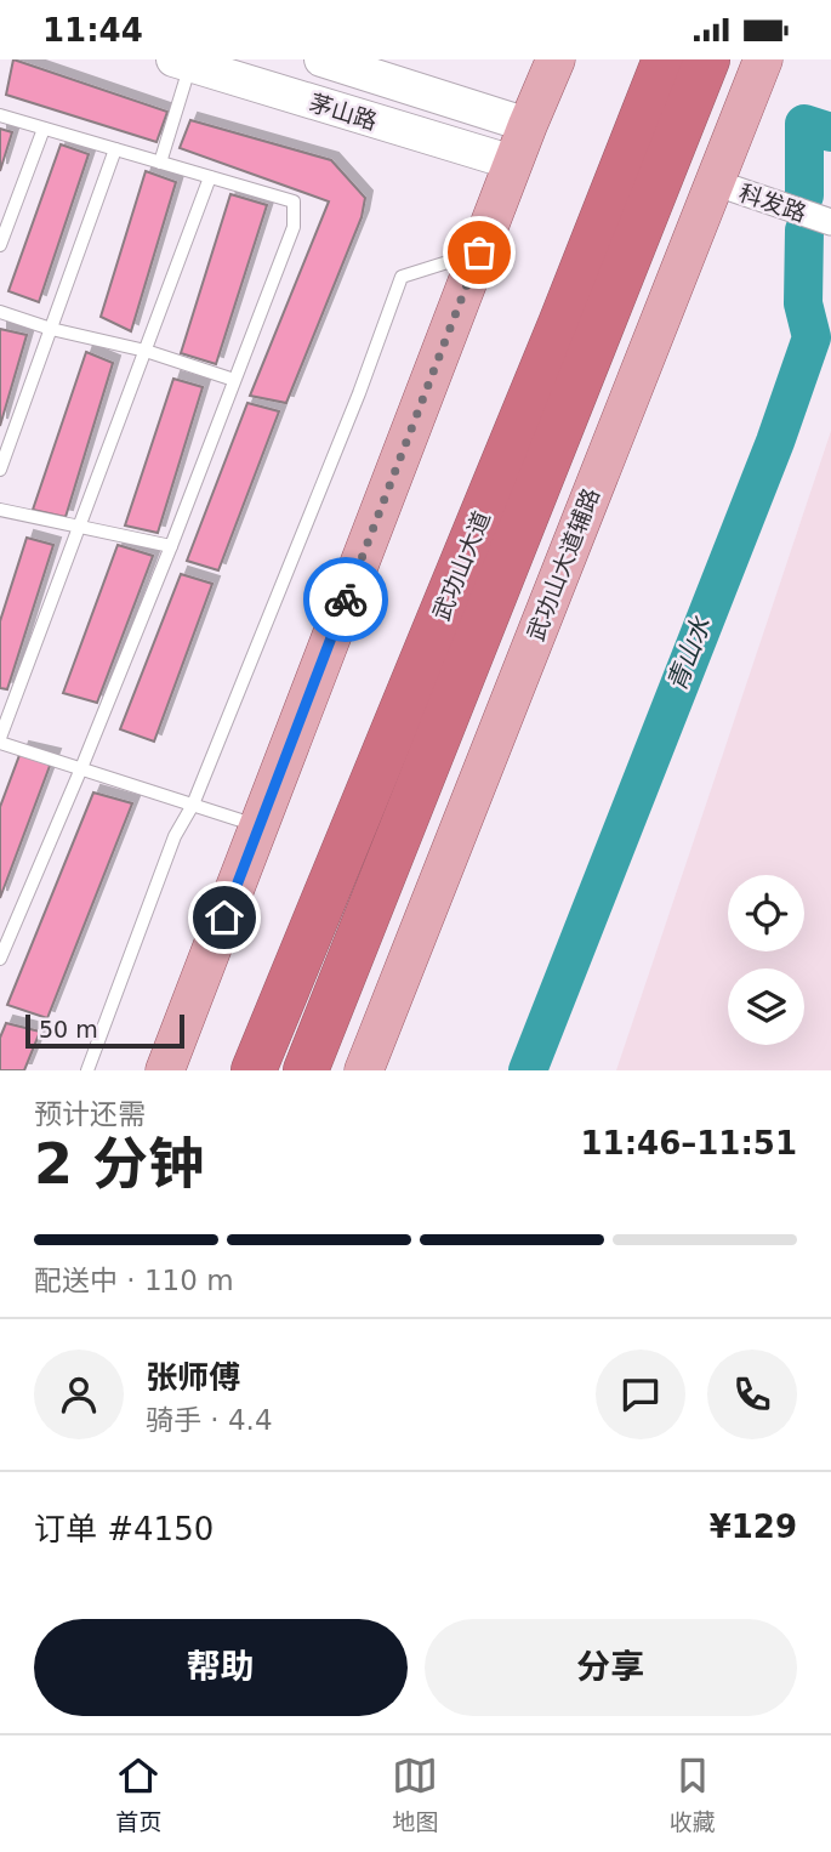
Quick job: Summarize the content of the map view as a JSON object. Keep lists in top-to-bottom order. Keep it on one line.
{"streets":{"highway":["武功山大道"],"main road":["茅山路","武功山大道辅路"],"street":["科发路"]},"crossings":[["科发路","武功山大道辅路"]],"water":["青山水"],"scale_bar":"50 m","page":{"status":"11:44","scale":"50 m","heading":["2 分钟","预计还需","11:46–11:51"],"panel":["张师傅","骑手 · 4.4","订单 #4150","¥129"],"bar":"配送中 · 110 m","buttons":["帮助","分享"],"tabs":["首页","地图","收藏"]}}
